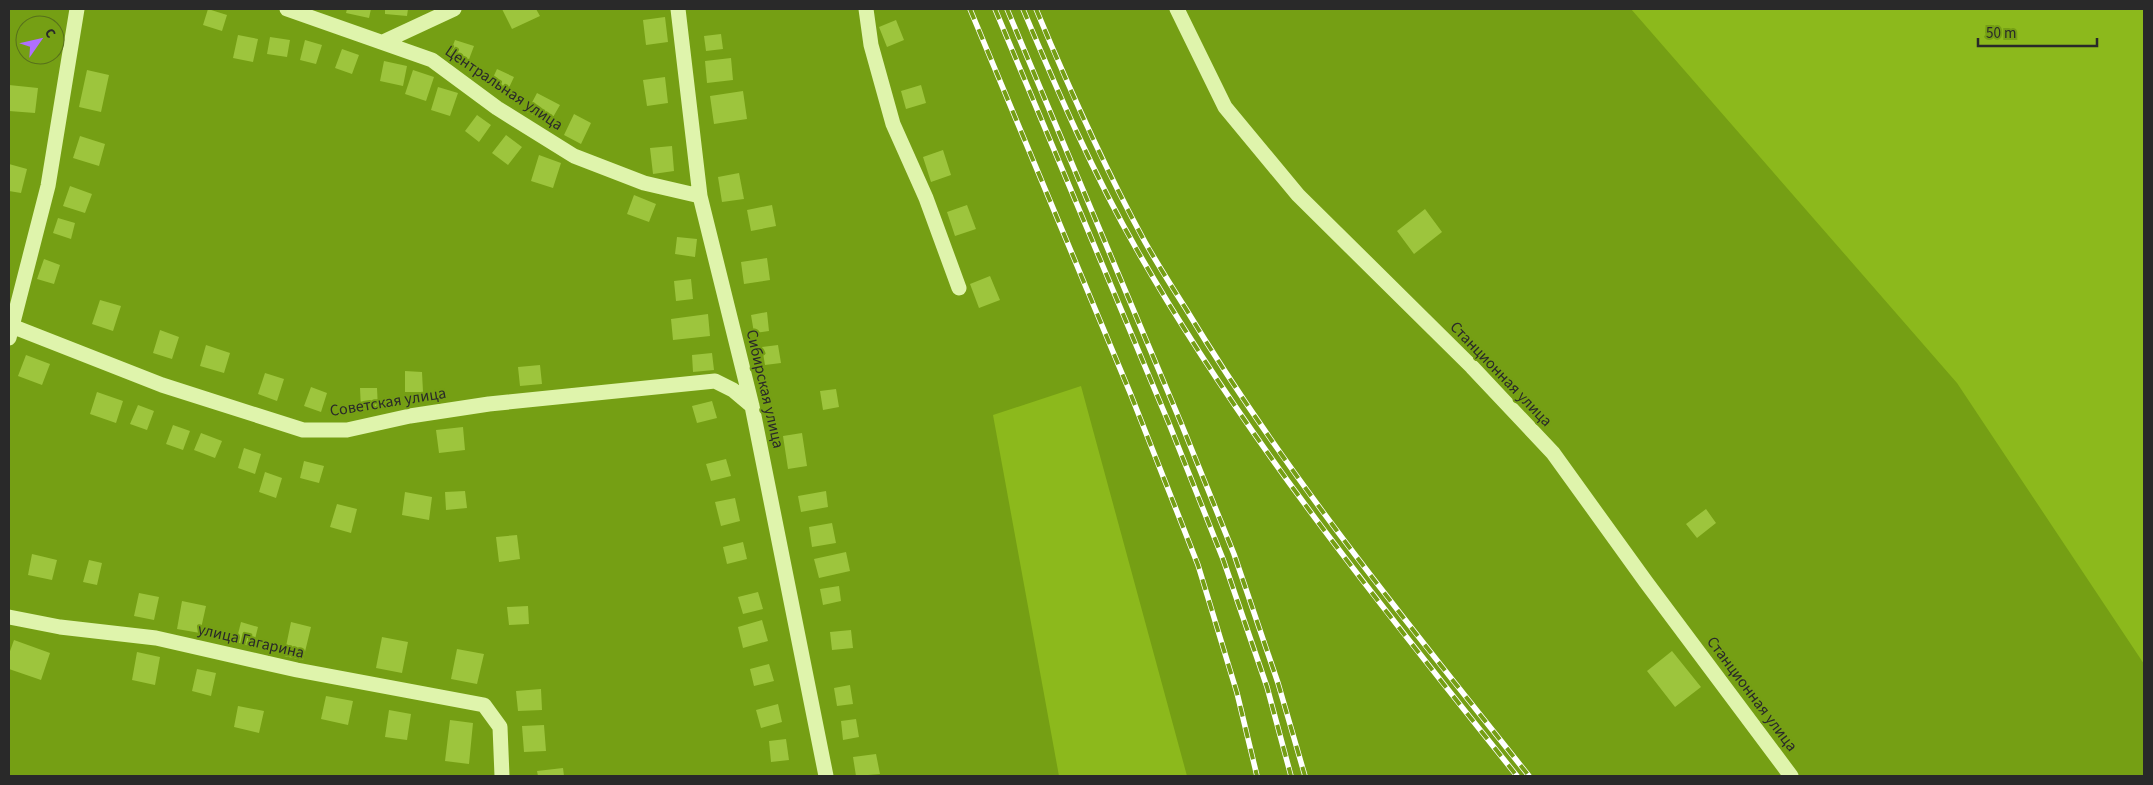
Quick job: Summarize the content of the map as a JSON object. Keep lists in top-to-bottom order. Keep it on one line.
{"streets":{"street":["Центральная улица","Станционная улица","Сибирская улица","Советская улица","улица Гагарина"]},"crossings":[["Центральная улица","Сибирская улица"],["Сибирская улица","Советская улица"]],"scale_bar":"50 m","north":"top right"}
